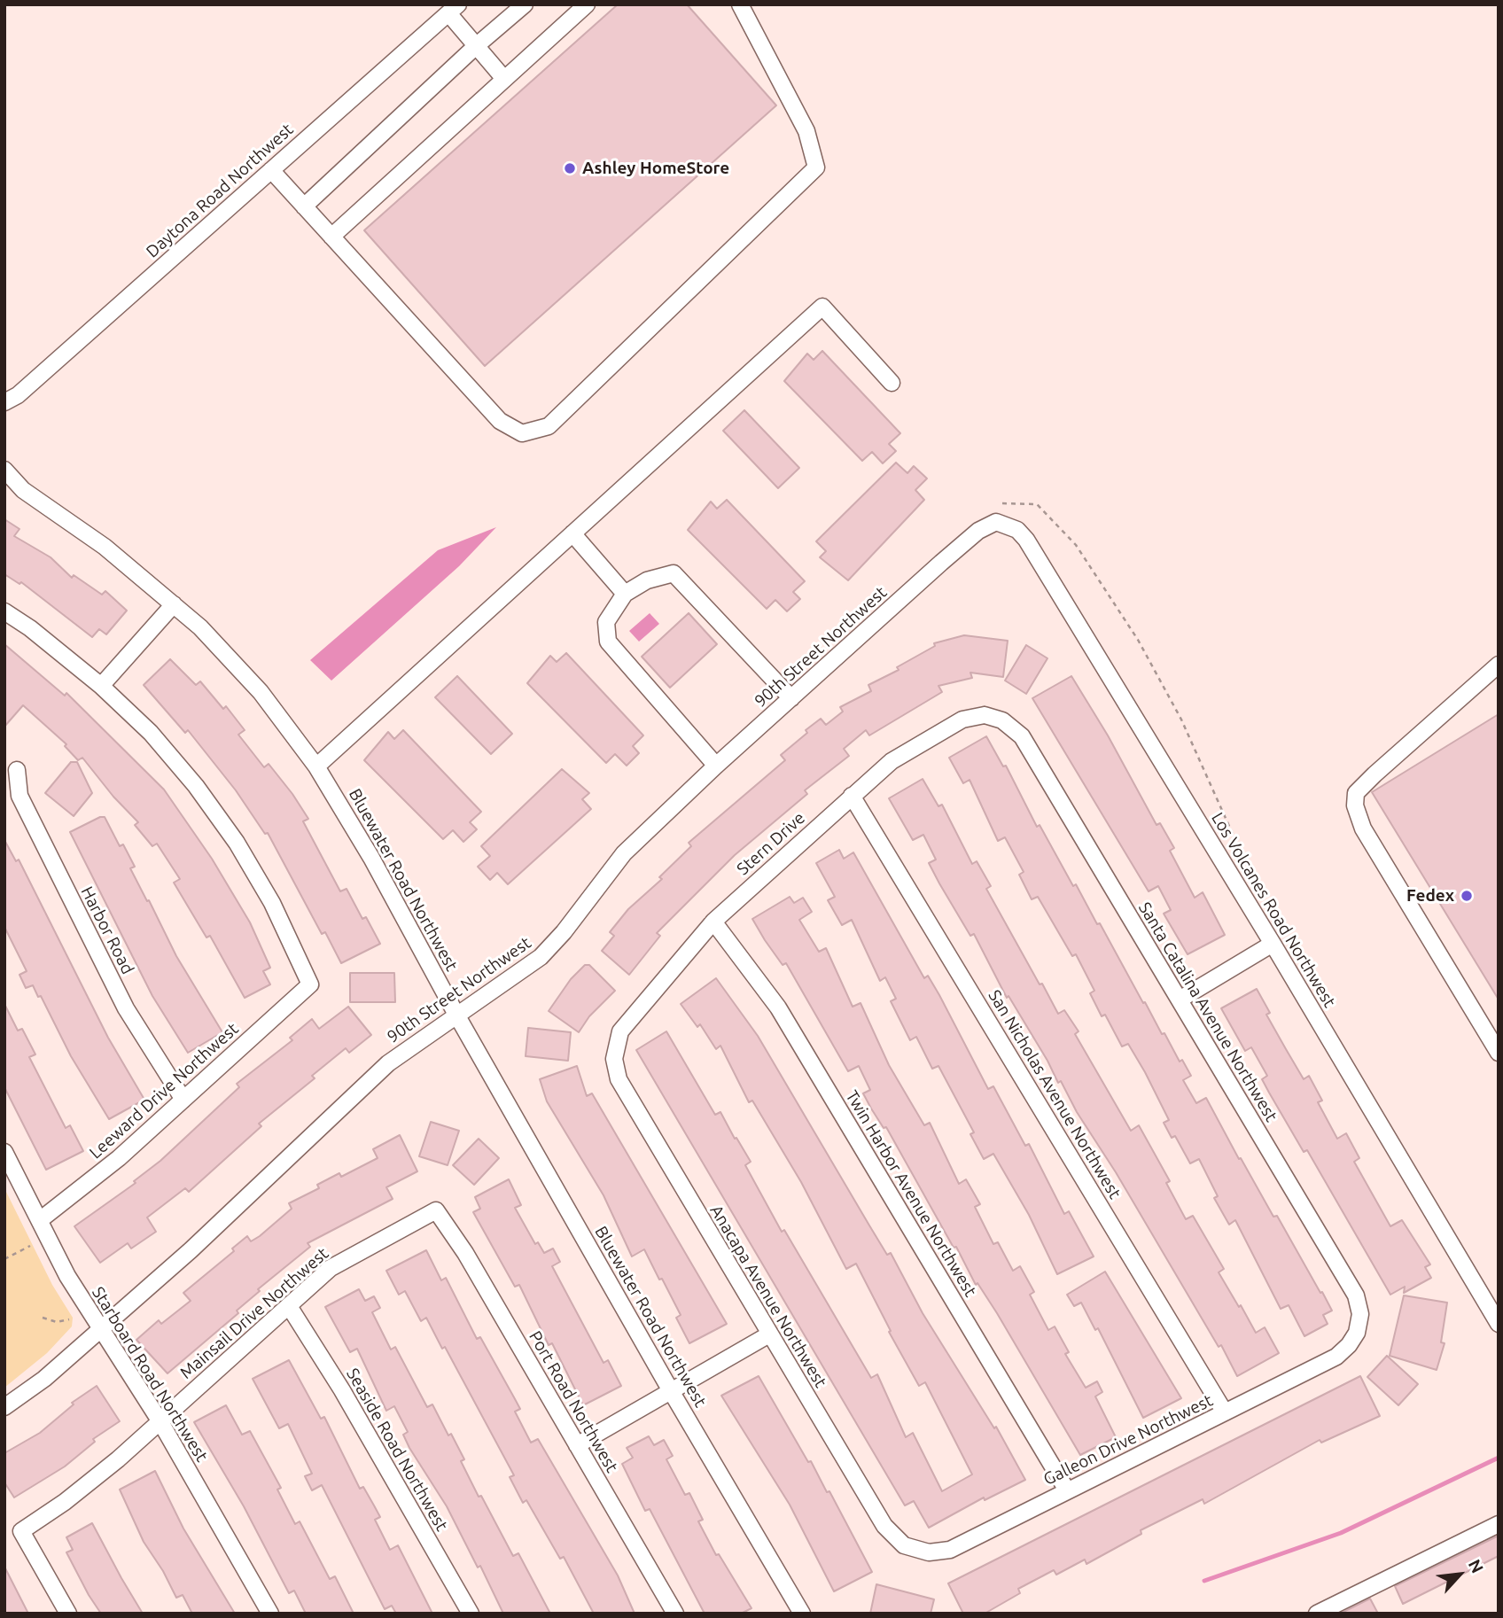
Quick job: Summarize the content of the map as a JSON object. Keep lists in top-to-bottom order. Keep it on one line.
{"streets":{"street":["Daytona Road Northwest","90th Street Northwest","Stern Drive","Bluewater Road Northwest","Los Volcanes Road Northwest","Harbor Road","Santa Catalina Avenue Northwest","Leeward Drive Northwest","San Nicholas Avenue Northwest","Twin Harbor Avenue Northwest","Anacapa Avenue Northwest","Mainsail Drive Northwest","Starboard Road Northwest","Port Road Northwest","Galleon Drive Northwest","Seaside Road Northwest"]},"crossings":[["90th Street Northwest","Bluewater Road Northwest"],["90th Street Northwest","Los Volcanes Road Northwest"],["90th Street Northwest","Starboard Road Northwest"],["Stern Drive","Santa Catalina Avenue Northwest"],["Stern Drive","San Nicholas Avenue Northwest"],["Stern Drive","Twin Harbor Avenue Northwest"],["Stern Drive","Anacapa Avenue Northwest"],["Harbor Road","Leeward Drive Northwest"],["Santa Catalina Avenue Northwest","Galleon Drive Northwest"],["Leeward Drive Northwest","Starboard Road Northwest"],["San Nicholas Avenue Northwest","Galleon Drive Northwest"],["Twin Harbor Avenue Northwest","Galleon Drive Northwest"],["Anacapa Avenue Northwest","Galleon Drive Northwest"],["Mainsail Drive Northwest","Starboard Road Northwest"],["Mainsail Drive Northwest","Port Road Northwest"],["Mainsail Drive Northwest","Seaside Road Northwest"]],"places":["Ashley HomeStore","Fedex"],"north":"top right"}
